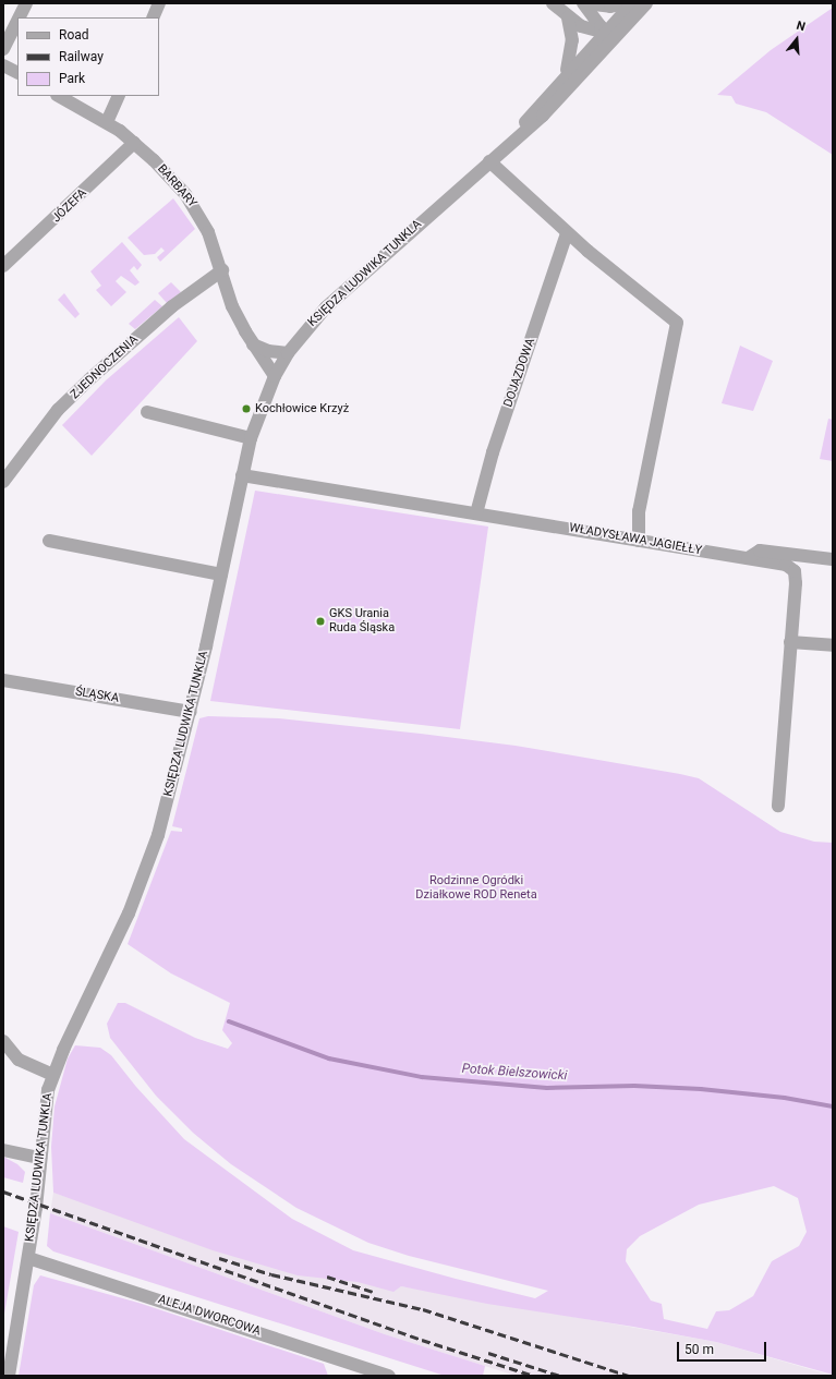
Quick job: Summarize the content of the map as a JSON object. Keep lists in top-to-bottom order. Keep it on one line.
{"streets":{"street":["BARBARY","JÓZEFA","KSIĘDZA LUDWIKA TUNKLA","ZJEDNOCZENIA","DOJAZDOWA","WŁADYSŁAWA JAGIEŁŁY","ŚLĄSKA","ALEJA DWORCOWA"]},"crossings":[["BARBARY","JÓZEFA"],["BARBARY","KSIĘDZA LUDWIKA TUNKLA"],["BARBARY","ZJEDNOCZENIA"],["KSIĘDZA LUDWIKA TUNKLA","WŁADYSŁAWA JAGIEŁŁY"],["KSIĘDZA LUDWIKA TUNKLA","ŚLĄSKA"],["KSIĘDZA LUDWIKA TUNKLA","ALEJA DWORCOWA"],["DOJAZDOWA","WŁADYSŁAWA JAGIEŁŁY"]],"water":["Potok Bielszowicki"],"parks":["Rodzinne Ogródki Działkowe ROD Reneta"],"places":["Kochłowice Krzyż","GKS Urania Ruda Śląska"],"legend":["Road","Railway","Park"],"scale_bar":"50 m","north":"top"}
